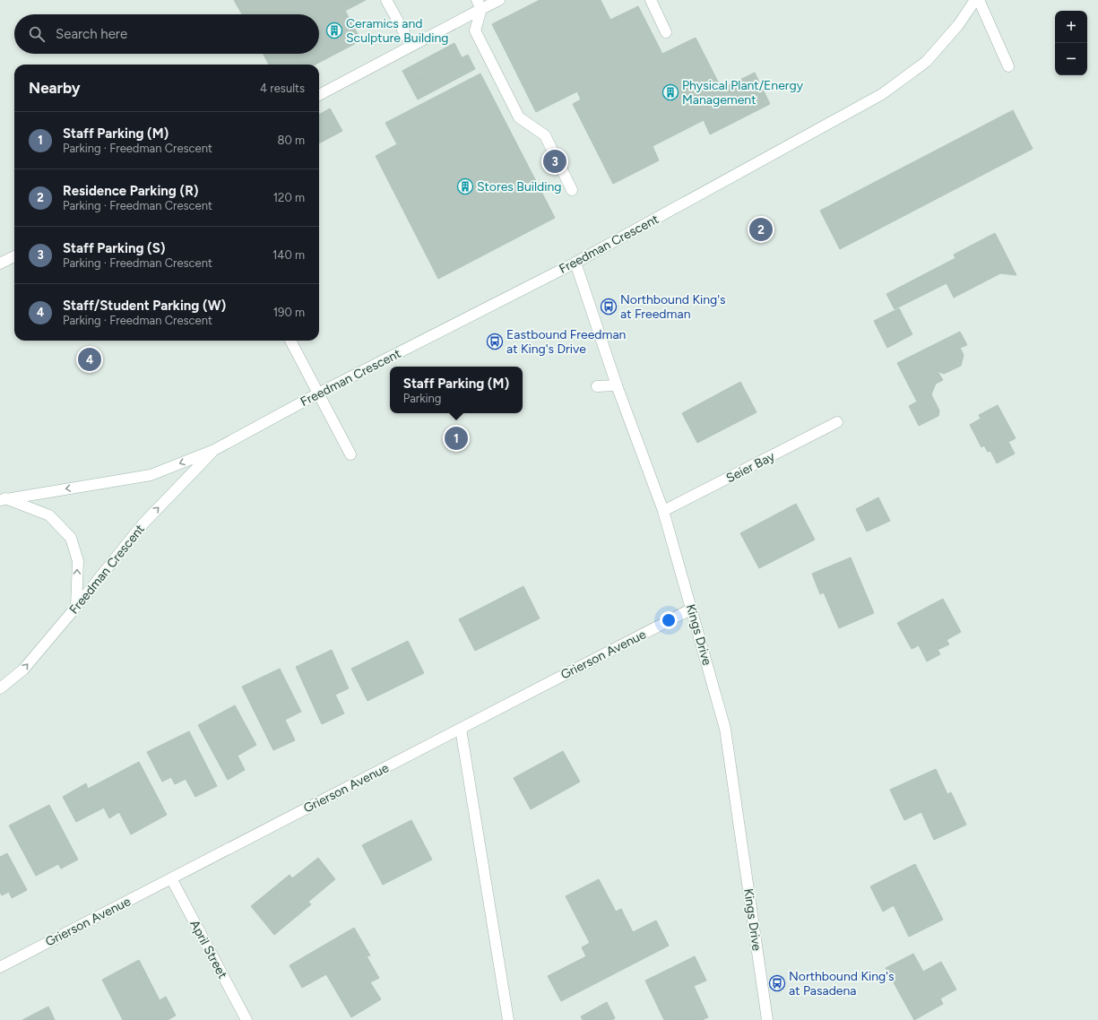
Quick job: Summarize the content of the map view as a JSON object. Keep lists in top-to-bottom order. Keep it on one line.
{"streets":{"street":["Freedman Crescent","Seier Bay","Kings Drive","Grierson Avenue","April Street"]},"crossings":[["Freedman Crescent","Kings Drive"],["Seier Bay","Kings Drive"],["Kings Drive","Grierson Avenue"],["Grierson Avenue","April Street"]],"places":{"building":["Ceramics and Sculpture Building","Physical Plant/Energy Management","Stores Building"],"bus stop":["Northbound King's at Freedman","Eastbound Freedman at King's Drive","Northbound King's at Pasadena"]},"page":{"map_buttons":["+","−"],"search":"Search here","heading":["Nearby","4 results"],"list":[{"mark":"1","name":"Staff Parking (M)","note":"Parking · Freedman Crescent","value":"80 m"},{"mark":"2","name":"Residence Parking (R)","note":"Parking · Freedman Crescent","value":"120 m"},{"mark":"3","name":"Staff Parking (S)","note":"Parking · Freedman Crescent","value":"140 m"},{"mark":"4","name":"Staff/Student Parking (W)","note":"Parking · Freedman Crescent","value":"190 m"}],"pins":["3","2","4","1"],"popup":["Staff Parking (M)","Parking"]}}
